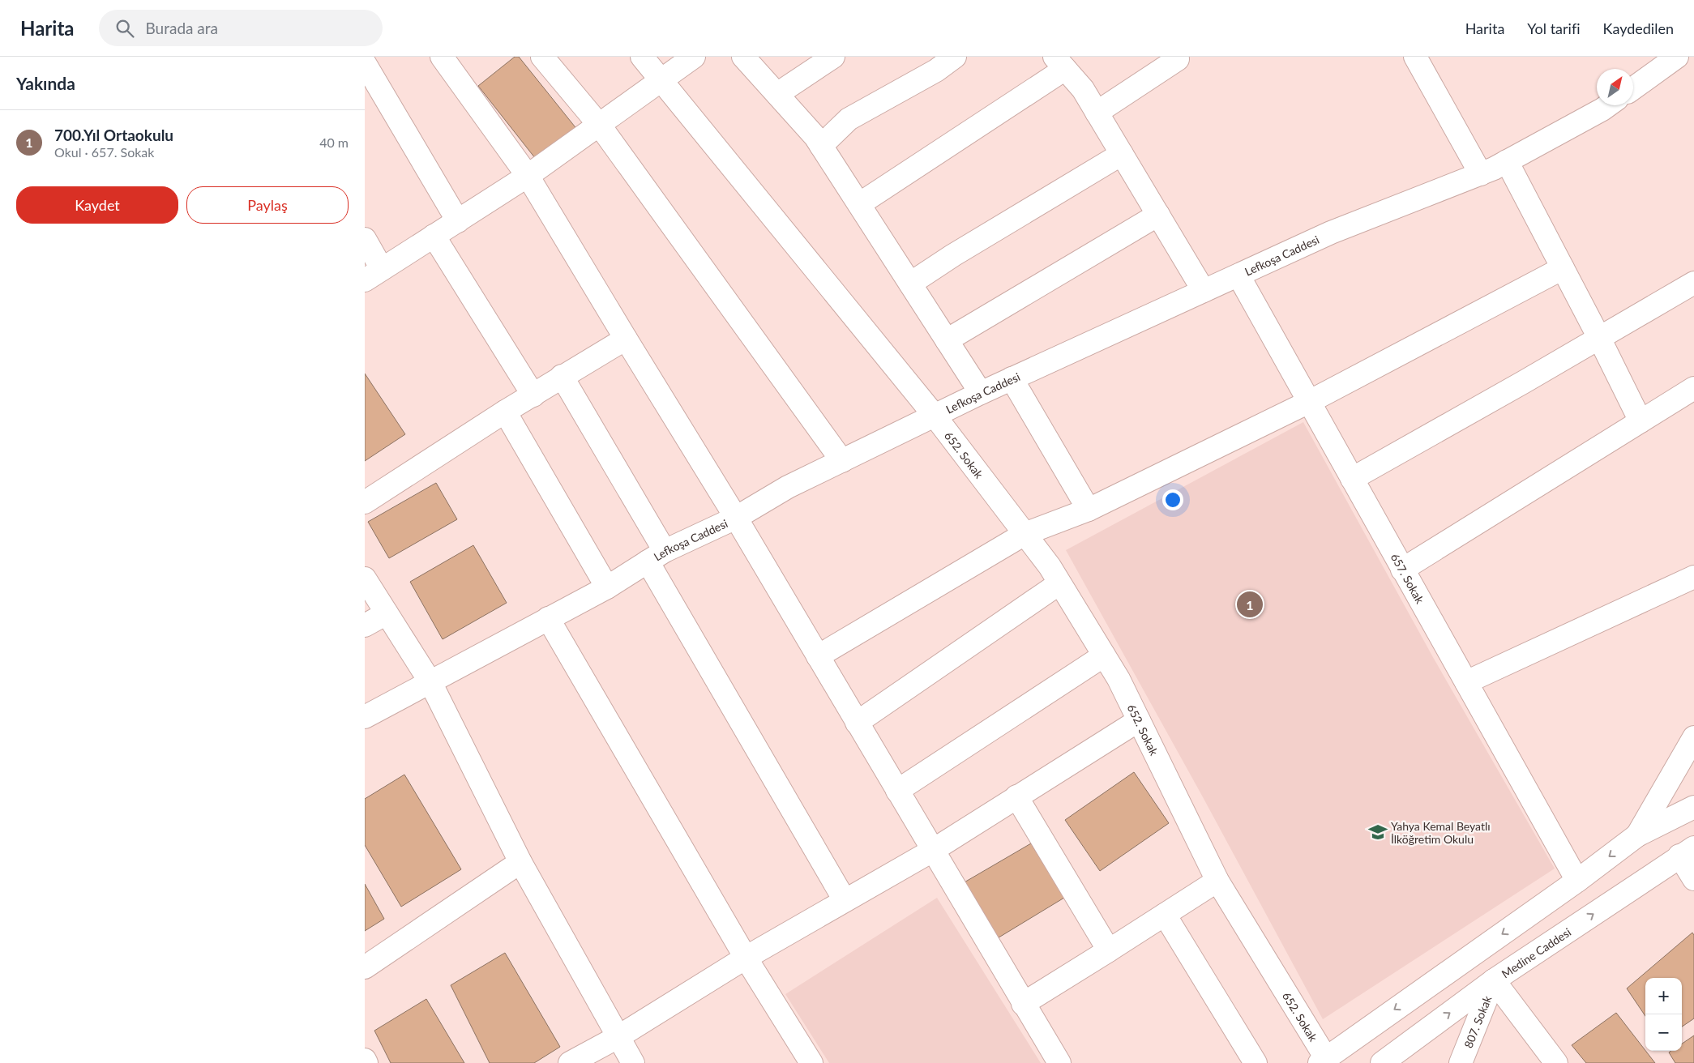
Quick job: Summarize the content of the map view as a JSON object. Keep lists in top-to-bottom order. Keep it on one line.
{"streets":{"street":["Lefkoşa Caddesi","652. Sokak","657. Sokak","Medine Caddesi","807. Sokak"]},"crossings":[["Lefkoşa Caddesi","652. Sokak"],["Lefkoşa Caddesi","657. Sokak"],["Medine Caddesi","807. Sokak"]],"places":{"school or university":["Yahya Kemal Beyatlı İlköğretim Okulu"]},"north":"top right","page":{"header":"Harita","search":"Burada ara","nav":["Harita","Yol tarifi","Kaydedilen"],"heading":"Yakında","list":[{"mark":"1","name":"700.Yıl Ortaokulu","note":"Okul · 657. Sokak","value":"40 m"}],"buttons":["Kaydet","Paylaş"],"pins":"1","map_buttons":["+","−"]}}
